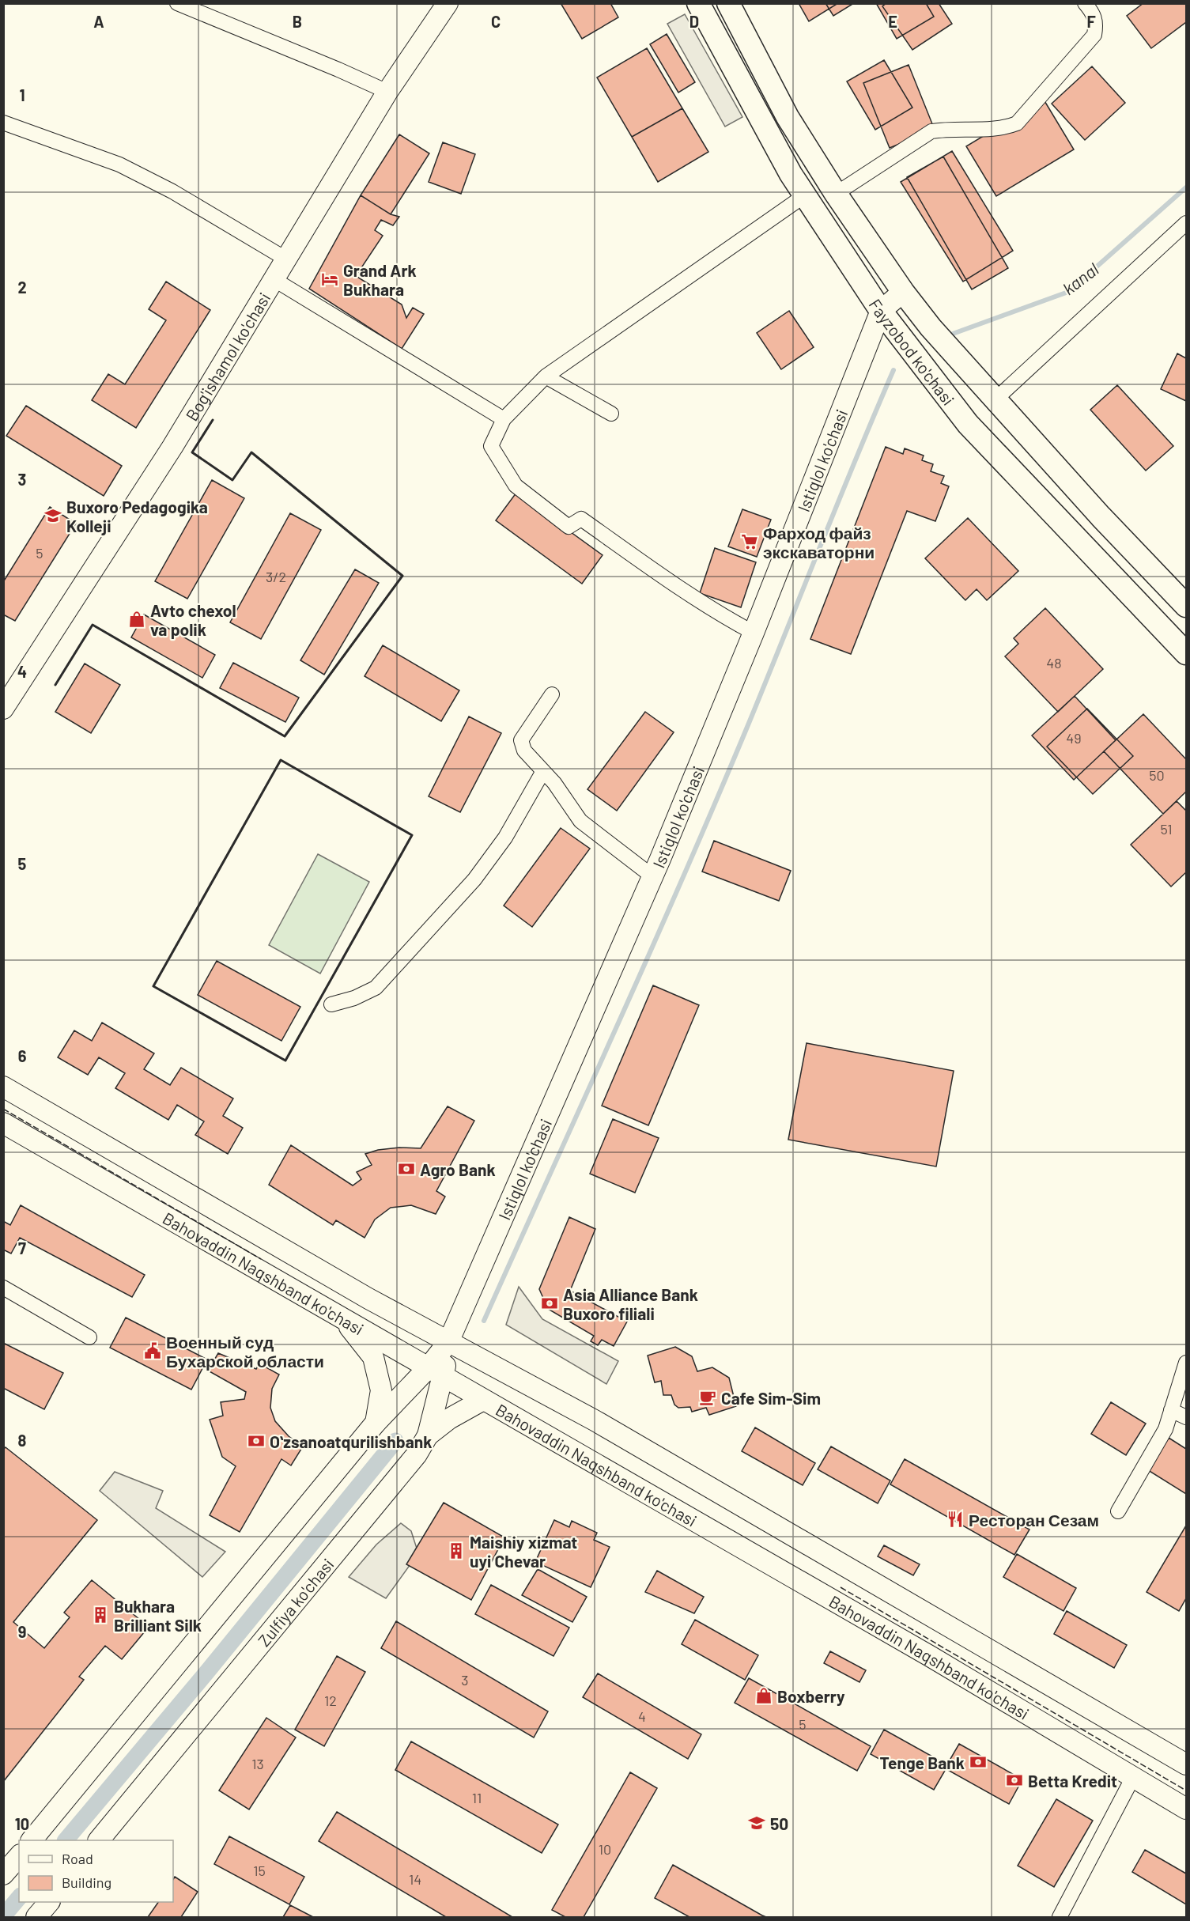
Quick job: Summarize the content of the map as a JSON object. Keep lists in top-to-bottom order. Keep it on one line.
{"streets":{"main road":["Fayzobod ko'chasi","Bog'ishamol ko'chasi","Istiqlol ko'chasi","Bahovaddin Naqshband ko'chasi","Zulfiya ko'chasi"]},"crossings":[["Fayzobod ko'chasi","Istiqlol ko'chasi"],["Istiqlol ko'chasi","Bahovaddin Naqshband ko'chasi"],["Istiqlol ko'chasi","Zulfiya ko'chasi"],["Bahovaddin Naqshband ko'chasi","Zulfiya ko'chasi"]],"water":["kanal"],"places":{"hotel":["Grand Ark Bukhara"],"school or university":["Buxoro Pedagogika Kolleji","50"],"supermarket":["Фарход файз экскаваторни"],"shop":["Avto chexol va polik","Boxberry"],"bank":["Agro Bank","Asia Alliance Bank Buxoro filiali","Oʻzsanoatqurilishbank","Tenge Bank","Betta Kredit"],"public building":["Военный суд Бухарской области"],"cafe":["Cafe Sim-Sim"],"restaurant":["Ресторан Сезам"],"building":["Maishiy xizmat uyi Chevar","Bukhara Brilliant Silk"]},"house_numbers":["5","3/2","48","49","50","51","3","12","4","5","13","11","10","15","14"],"legend":["Road","Building"],"grid":{"columns":["A","B","C","D","E","F"],"rows":["1","2","3","4","5","6","7","8","9","10"]}}
